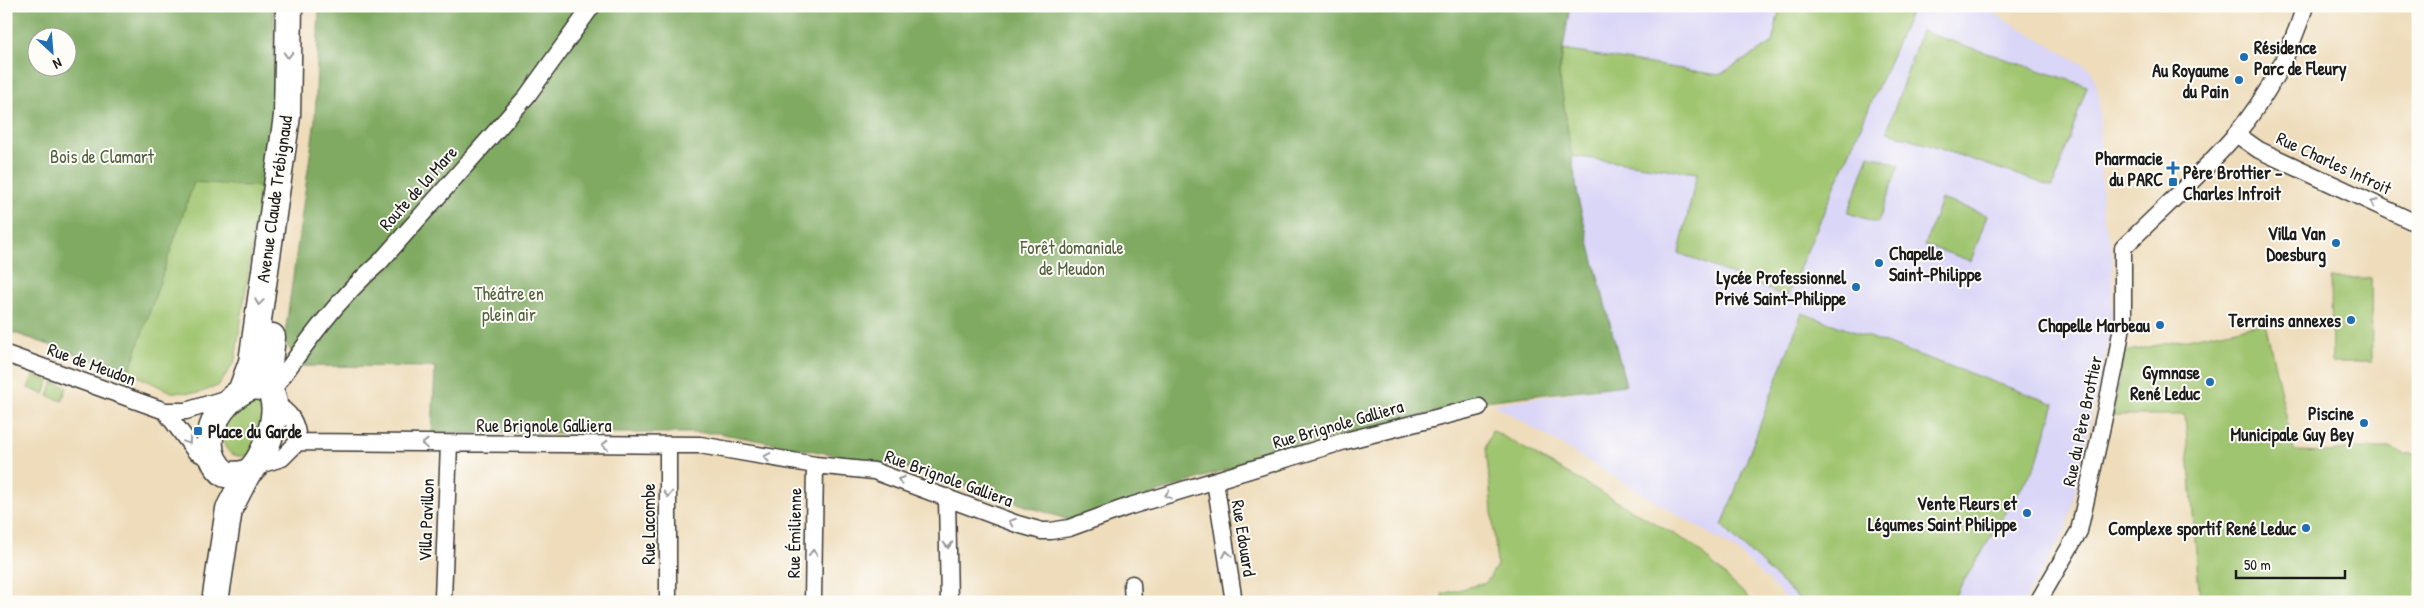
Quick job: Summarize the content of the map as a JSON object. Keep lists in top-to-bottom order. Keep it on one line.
{"streets":{"main road":["Avenue Claude Trébignaud"],"street":["Rue Charles Infroit","Route de la Mare","Rue de Meudon","Rue du Père Brottier","Rue Brignole Galliera","Villa Pavillon","Rue Lacombe","Rue Émilienne","Rue Edouard"]},"crossings":[["Rue Charles Infroit","Rue du Père Brottier"],["Route de la Mare","Avenue Claude Trébignaud"],["Route de la Mare","Rue de Meudon"],["Avenue Claude Trébignaud","Rue de Meudon"],["Rue Brignole Galliera","Villa Pavillon"],["Rue Brignole Galliera","Rue Lacombe"],["Rue Brignole Galliera","Rue Émilienne"],["Rue Brignole Galliera","Rue Edouard"]],"one_way":["Rue Charles Infroit","Rue Brignole Galliera","Rue Lacombe","Rue Edouard"],"parks":["Bois de Clamart","Forêt domaniale de Meudon","Théâtre en plein air"],"places":{"other":["Résidence Parc de Fleury","Au Royaume du Pain","Villa Van Doesburg","Chapelle Saint-Philippe","Lycée Professionnel Privé Saint-Philippe","Terrains annexes","Chapelle Marbeau","Gymnase René Leduc","Piscine Municipale Guy Bey","Vente Fleurs et Légumes Saint Philippe","Complexe sportif René Leduc"],"health":["Pharmacie du PARC"],"transit":["Père Brottier – Charles Infroit","Place du Garde"]},"scale_bar":"50 m","north":"bottom right"}
